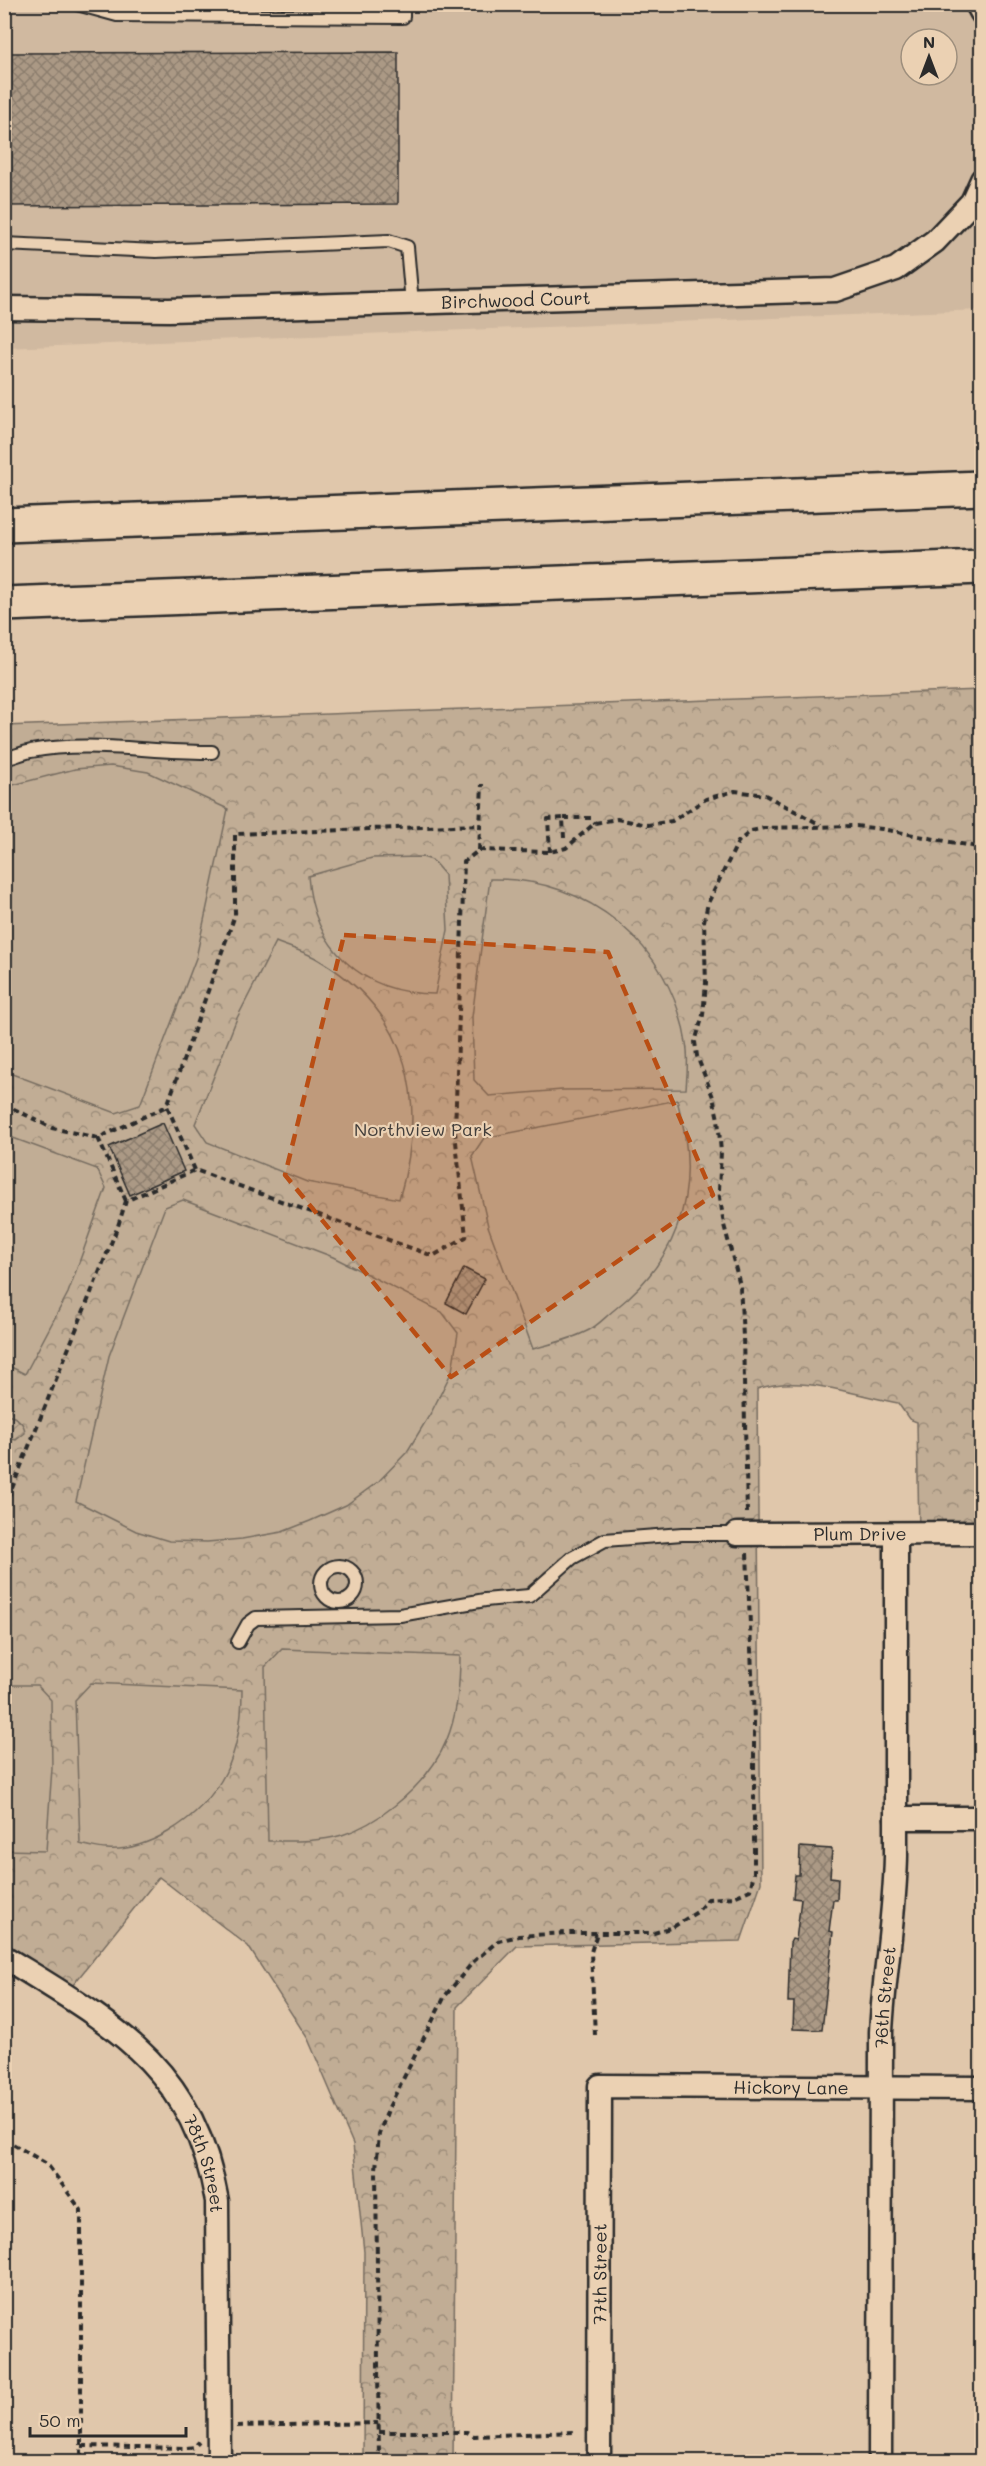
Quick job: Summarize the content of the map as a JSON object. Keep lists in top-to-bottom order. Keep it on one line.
{"streets":{"street":["Birchwood Court","Plum Drive","76th Street","Hickory Lane","78th Street","77th Street"]},"crossings":[["Plum Drive","76th Street"],["76th Street","Hickory Lane"],["Hickory Lane","77th Street"]],"parks":["Northview Park"],"scale_bar":"50 m","north":"top"}
